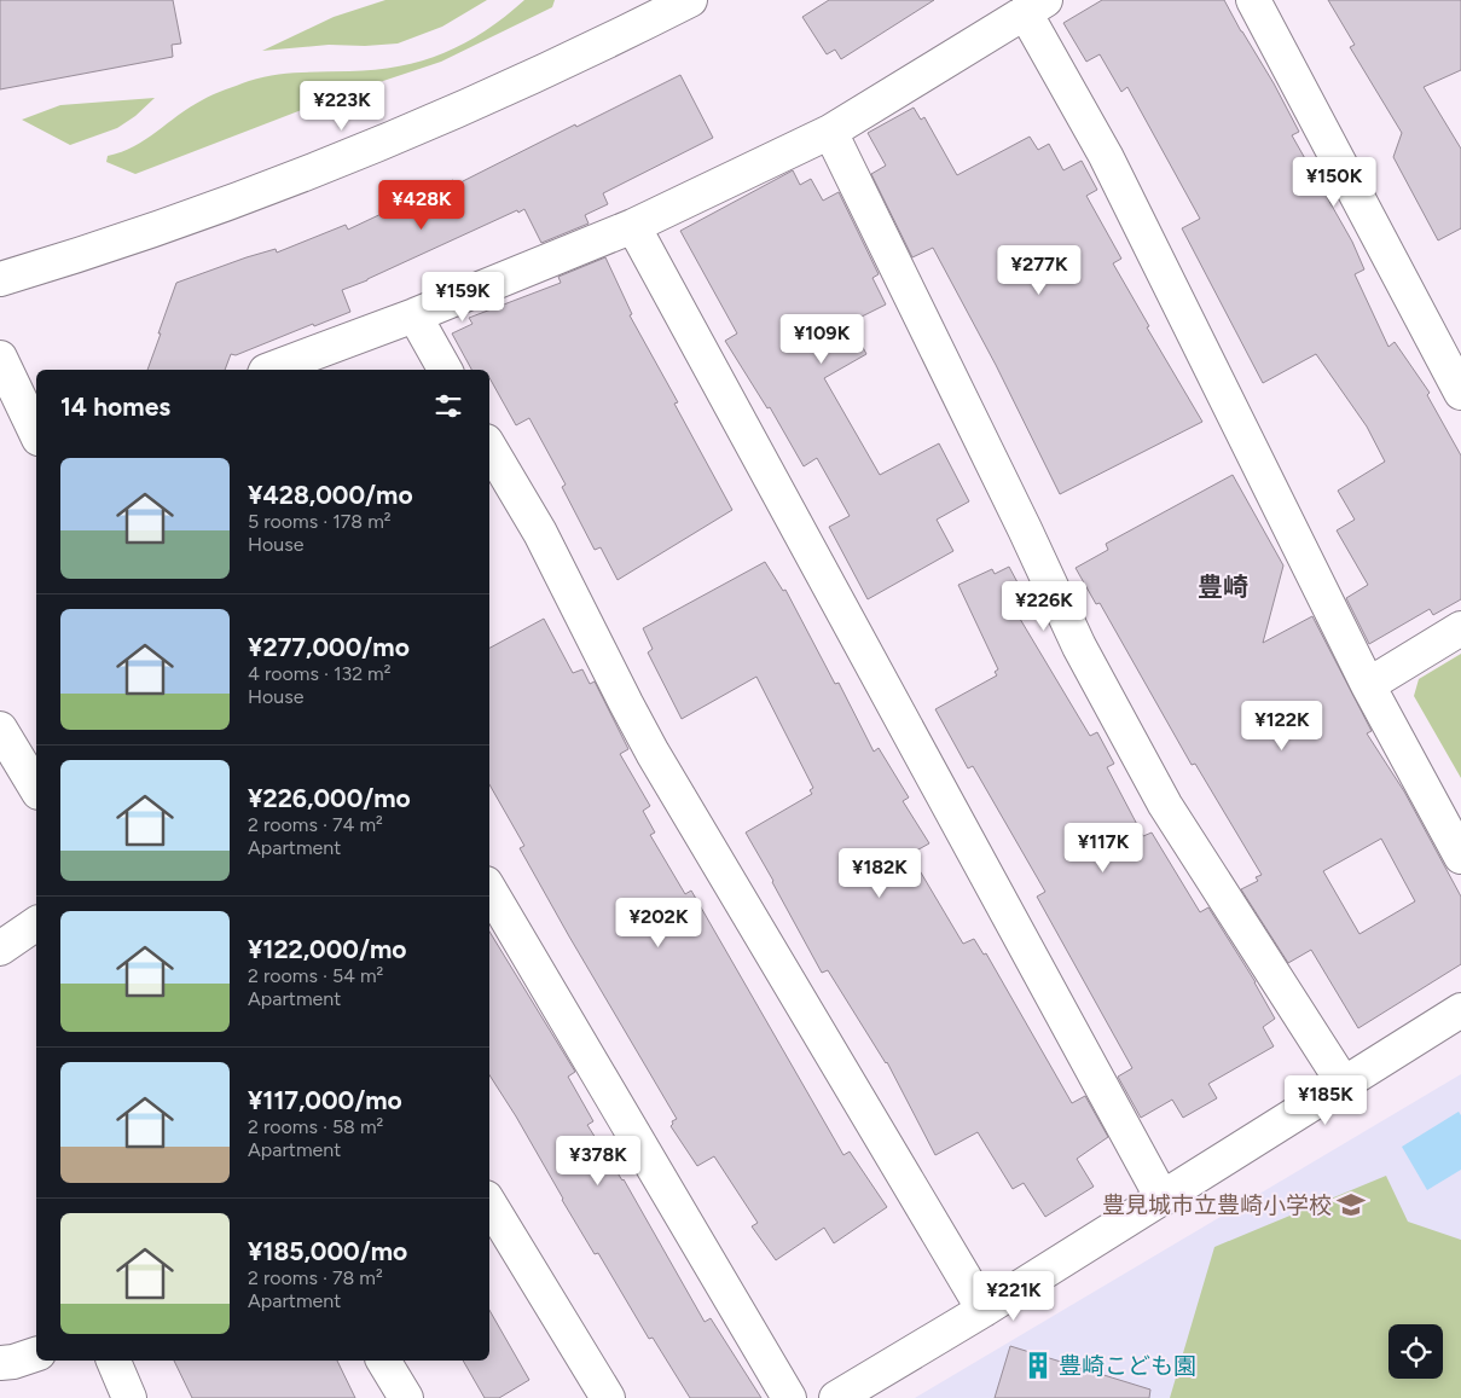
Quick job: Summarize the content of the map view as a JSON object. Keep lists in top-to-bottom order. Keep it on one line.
{"districts":["豊崎"],"places":{"school or university":["豊見城市立豊崎小学校"],"building":["豊崎こども園"]},"page":{"price":["¥223K","¥150K","¥428K","¥277K","¥159K","¥109K","¥226K","¥122K","¥117K","¥182K","¥202K","¥185K","¥378K","¥221K"],"heading":"14 homes","list":[{"name":"¥428,000/mo","note":"5 rooms · 178 m² · House"},{"name":"¥277,000/mo","note":"4 rooms · 132 m² · House"},{"name":"¥226,000/mo","note":"2 rooms · 74 m² · Apartment"},{"name":"¥122,000/mo","note":"2 rooms · 54 m² · Apartment"},{"name":"¥117,000/mo","note":"2 rooms · 58 m² · Apartment"},{"name":"¥185,000/mo","note":"2 rooms · 78 m² · Apartment"}]}}
